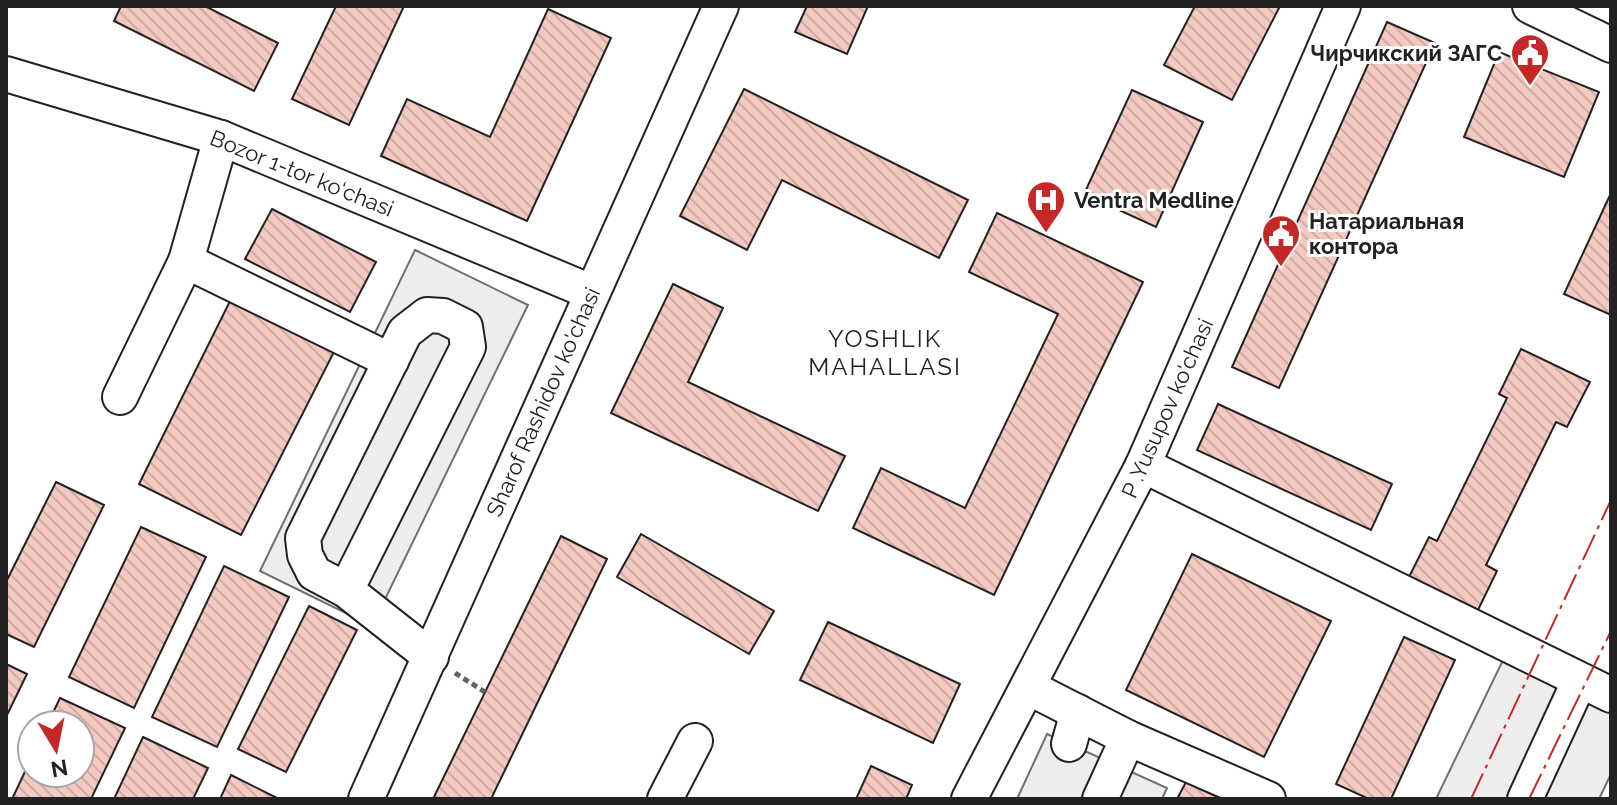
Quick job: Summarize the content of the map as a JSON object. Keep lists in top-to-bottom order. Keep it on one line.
{"streets":{"street":["Bozor 1-tor ko‘chasi","Sharof Rashidov ko'chasi","P .Yusupov ko'chasi"]},"crossings":[["Bozor 1-tor ko‘chasi","Sharof Rashidov ko'chasi"]],"districts":["YOSHLIK MAHALLASI"],"places":{"public building":["Чирчикский ЗАГС","Натариальная контора"],"hospital":["Ventra Medline"]},"north":"bottom"}
